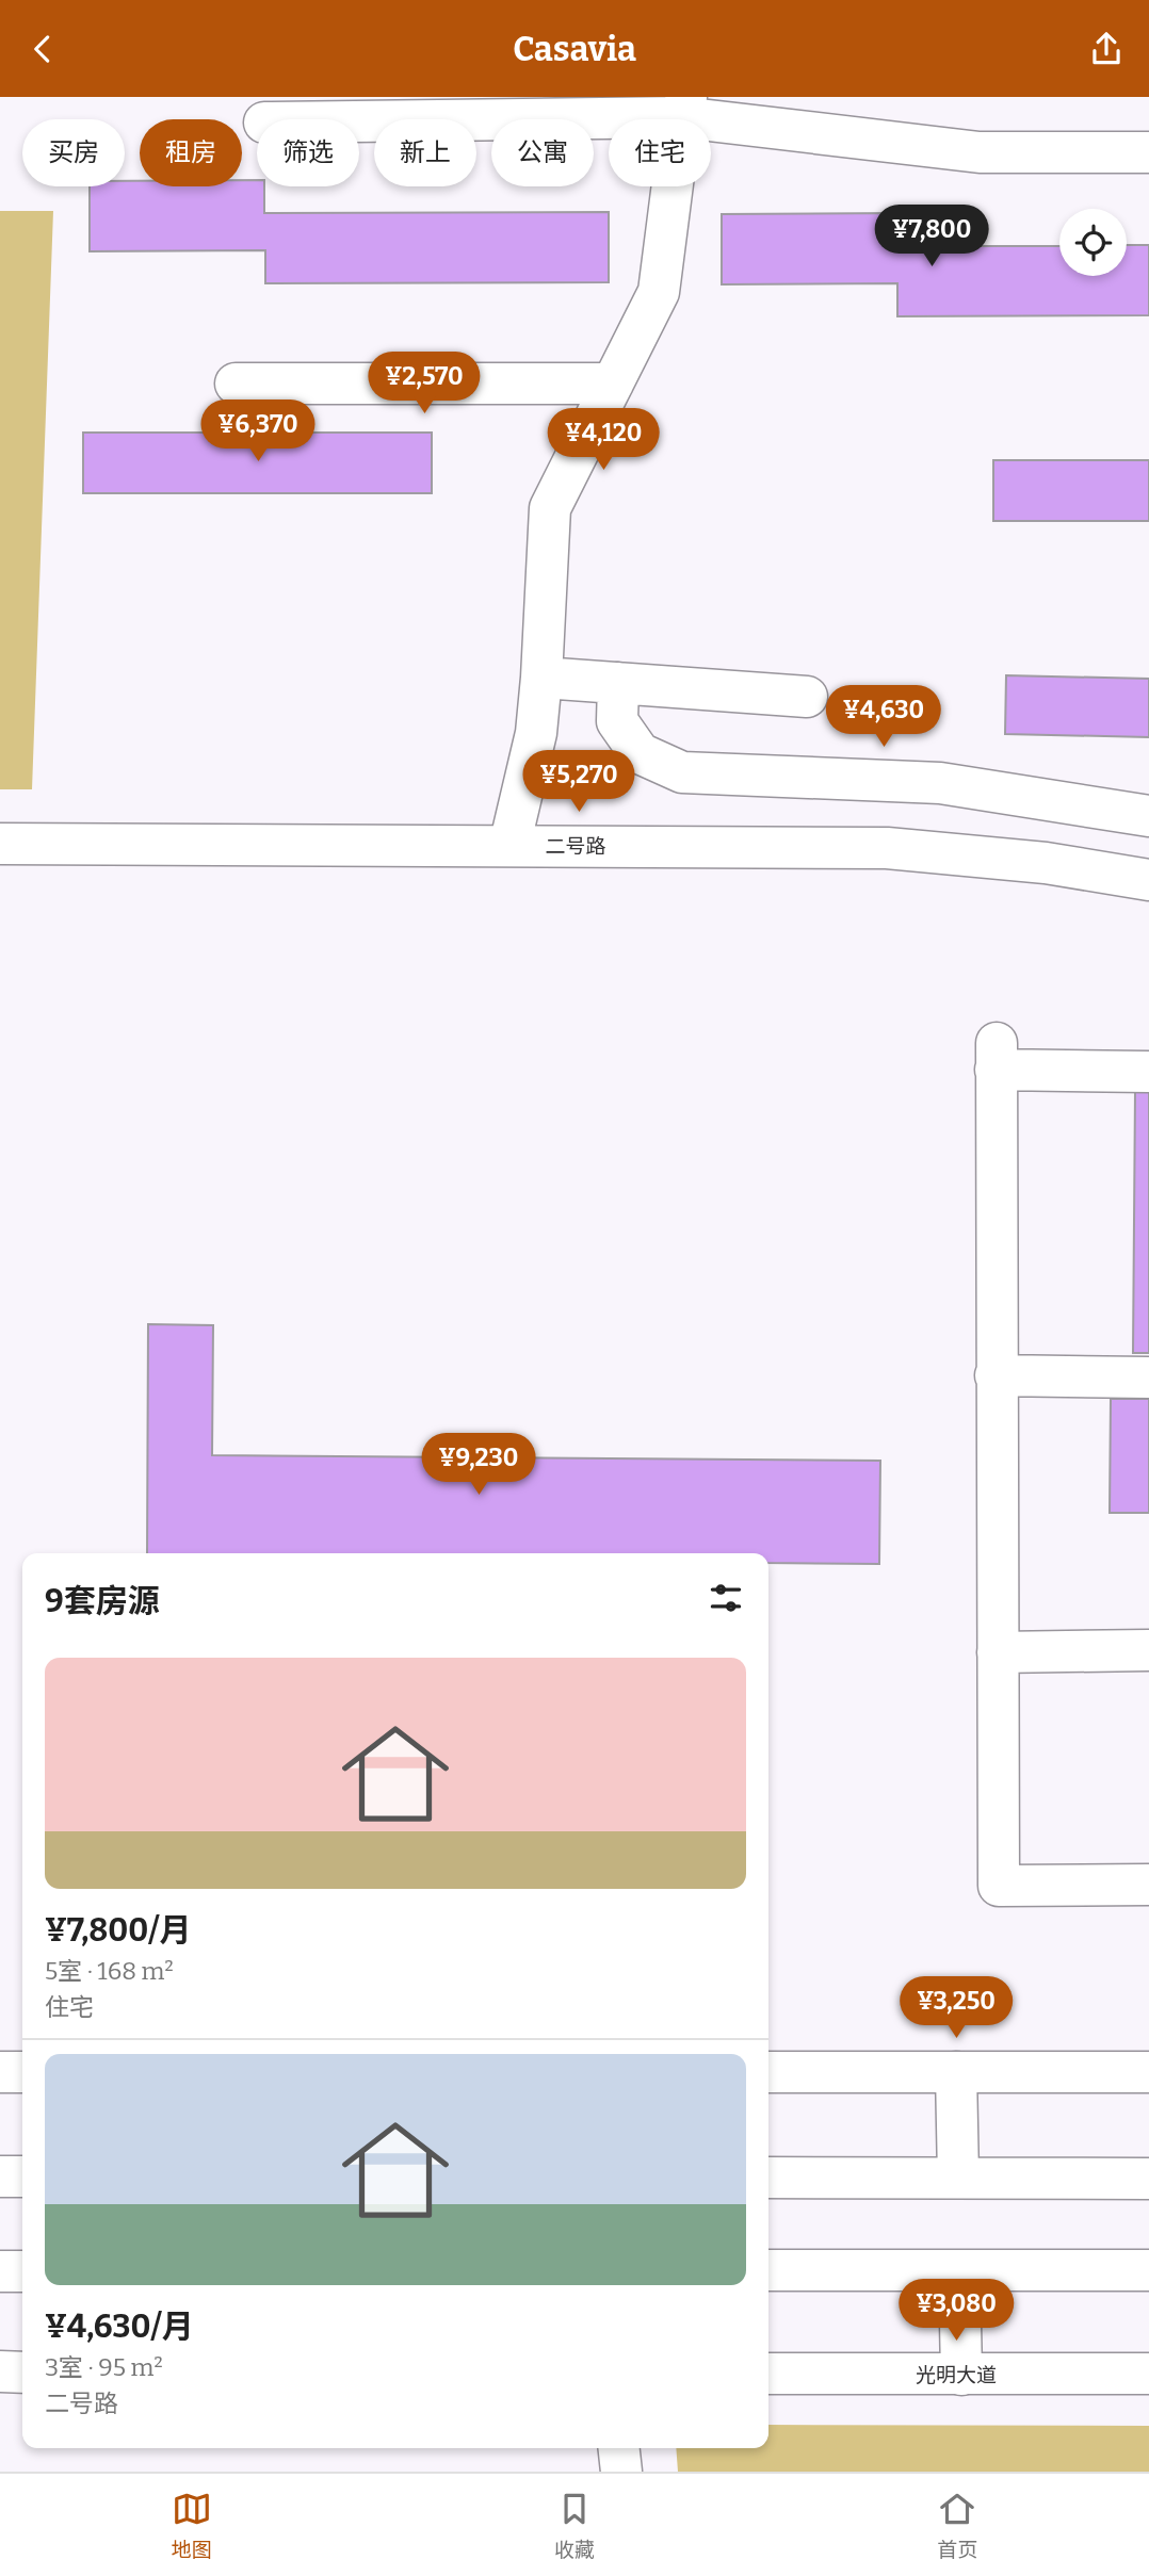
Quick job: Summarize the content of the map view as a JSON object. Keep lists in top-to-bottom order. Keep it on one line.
{"streets":{"street":["二号路","光明大道"]},"page":{"header":"Casavia","chip":["买房","租房","筛选","新上","公寓","住宅"],"price":["¥7,800","¥2,570","¥6,370","¥4,120","¥4,630","¥5,270","¥9,230","¥3,250","¥3,080"],"heading":"9套房源","list":[{"name":"¥7,800/月","note":"5室 · 168 m² · 住宅"},{"name":"¥4,630/月","note":"3室 · 95 m² · 二号路"}],"tabs":["地图","收藏","首页"]}}
